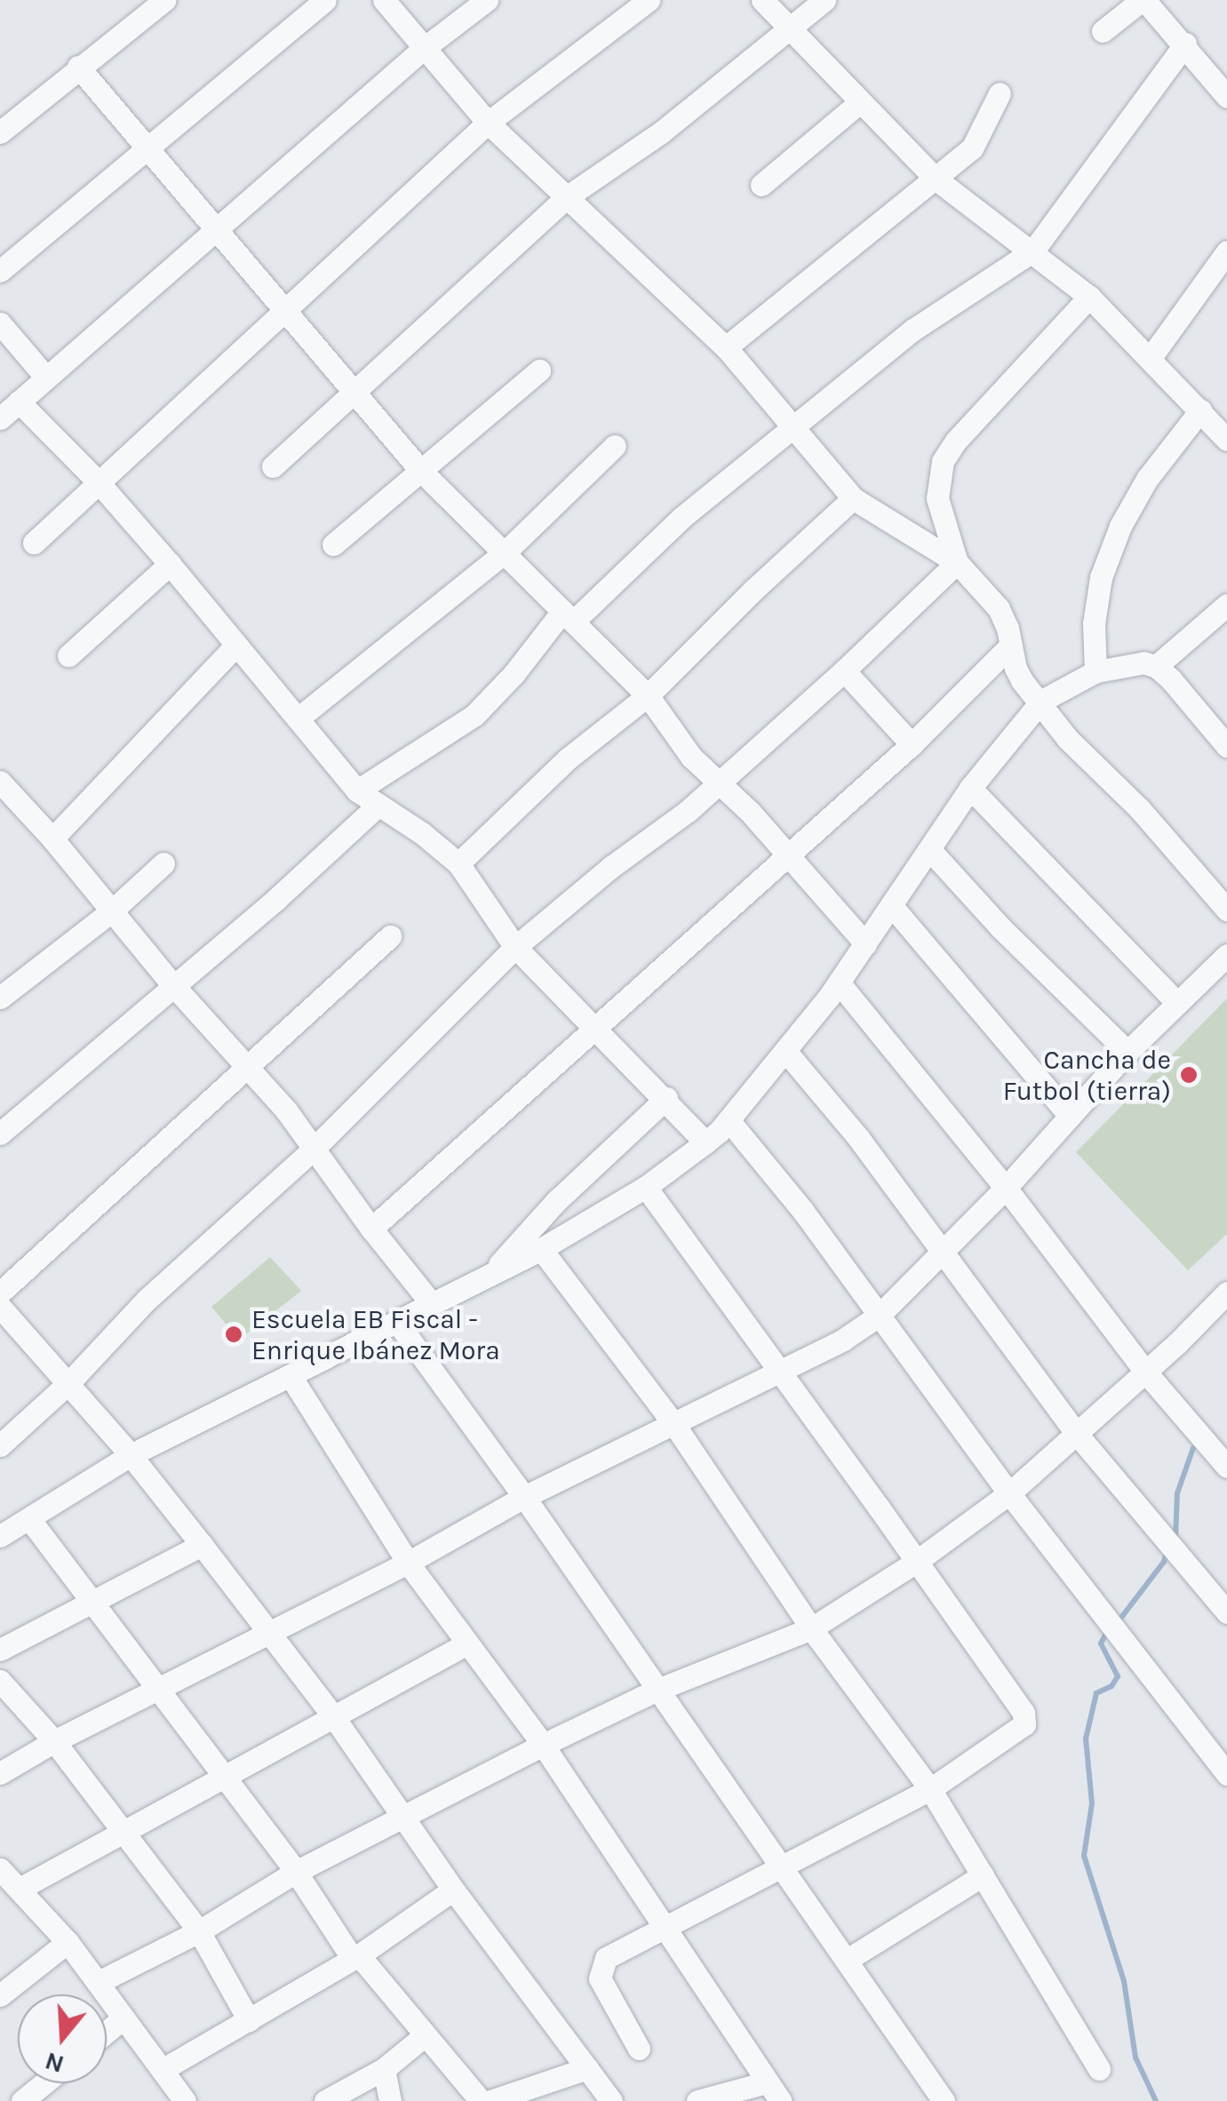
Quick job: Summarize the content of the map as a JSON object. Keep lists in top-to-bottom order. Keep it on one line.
{"places":["Cancha de Futbol (tierra)","Escuela EB Fiscal - Enrique Ibánez Mora"],"north":"bottom"}
